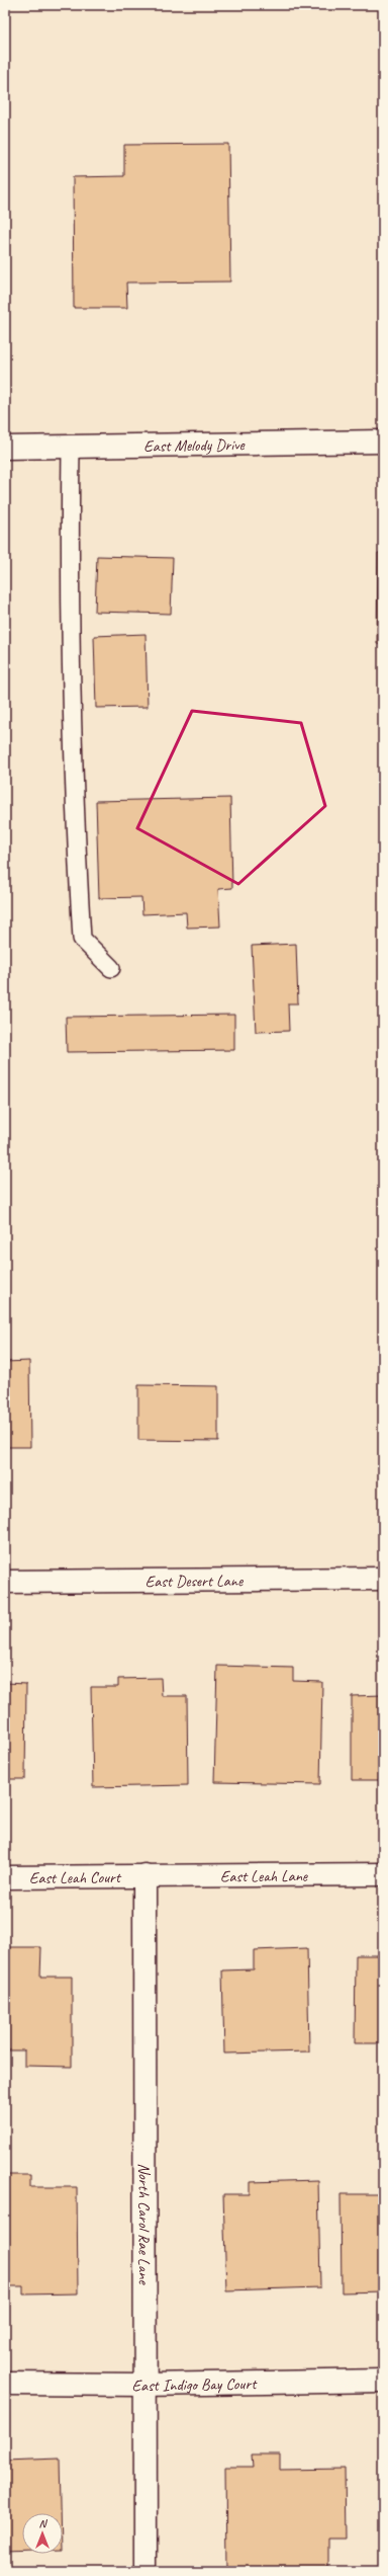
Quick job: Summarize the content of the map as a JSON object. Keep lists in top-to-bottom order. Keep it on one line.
{"streets":{"street":["East Melody Drive","East Desert Lane","East Leah Lane","East Leah Court","North Carol Rae Lane","East Indigo Bay Court"]},"crossings":[["East Leah Lane","East Leah Court"],["East Leah Lane","North Carol Rae Lane"],["East Leah Court","North Carol Rae Lane"],["North Carol Rae Lane","East Indigo Bay Court"]],"north":"top"}
